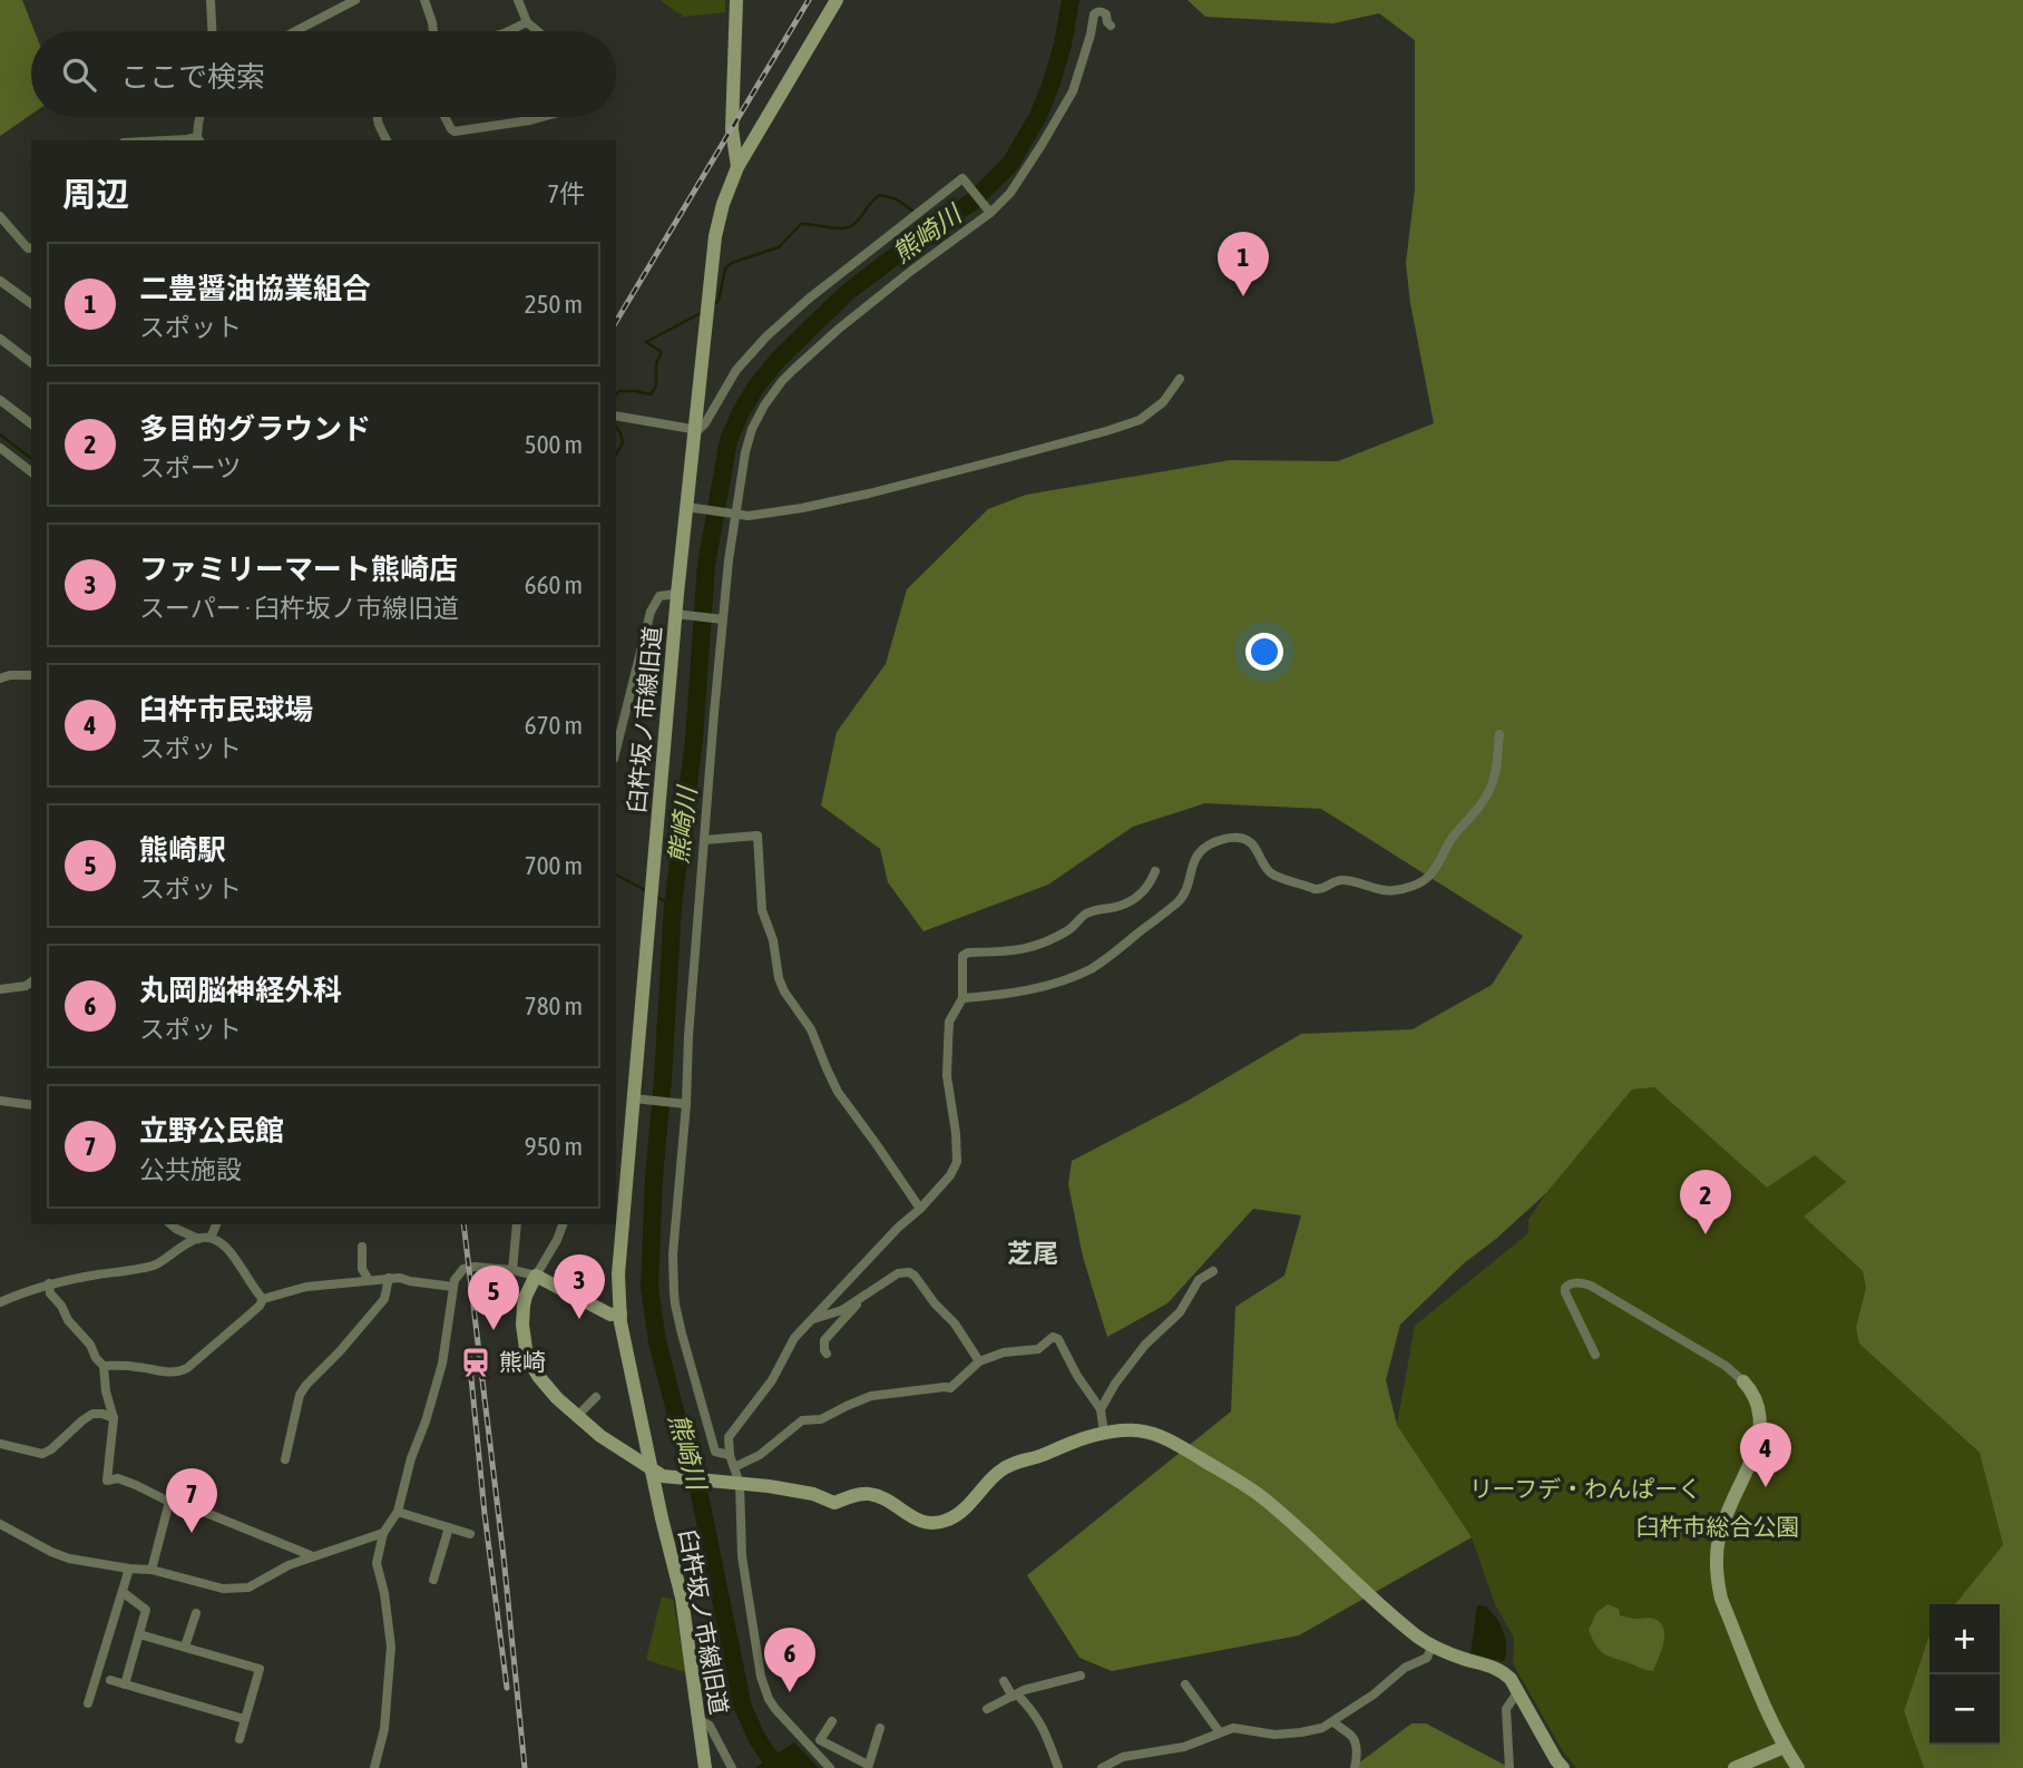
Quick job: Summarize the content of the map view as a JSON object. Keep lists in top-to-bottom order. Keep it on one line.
{"streets":{"street":["臼杵坂ノ市線旧道"]},"districts":["芝尾"],"water":["熊崎川"],"parks":["リーフデ・わんぱーく","臼杵市総合公園"],"places":{"station":["熊崎"]},"page":{"search":"ここで検索","heading":["周辺","7件"],"pins":["1","2","3","5","4","7","6"],"list":[{"mark":"1","name":"二豊醤油協業組合","note":"スポット","value":"250 m"},{"mark":"2","name":"多目的グラウンド","note":"スポーツ","value":"500 m"},{"mark":"3","name":"ファミリーマート熊崎店","note":"スーパー · 臼杵坂ノ市線旧道","value":"660 m"},{"mark":"4","name":"臼杵市民球場","note":"スポット","value":"670 m"},{"mark":"5","name":"熊崎駅","note":"スポット","value":"700 m"},{"mark":"6","name":"丸岡脳神経外科","note":"スポット","value":"780 m"},{"mark":"7","name":"立野公民館","note":"公共施設","value":"950 m"}],"map_buttons":["+","−"]}}
